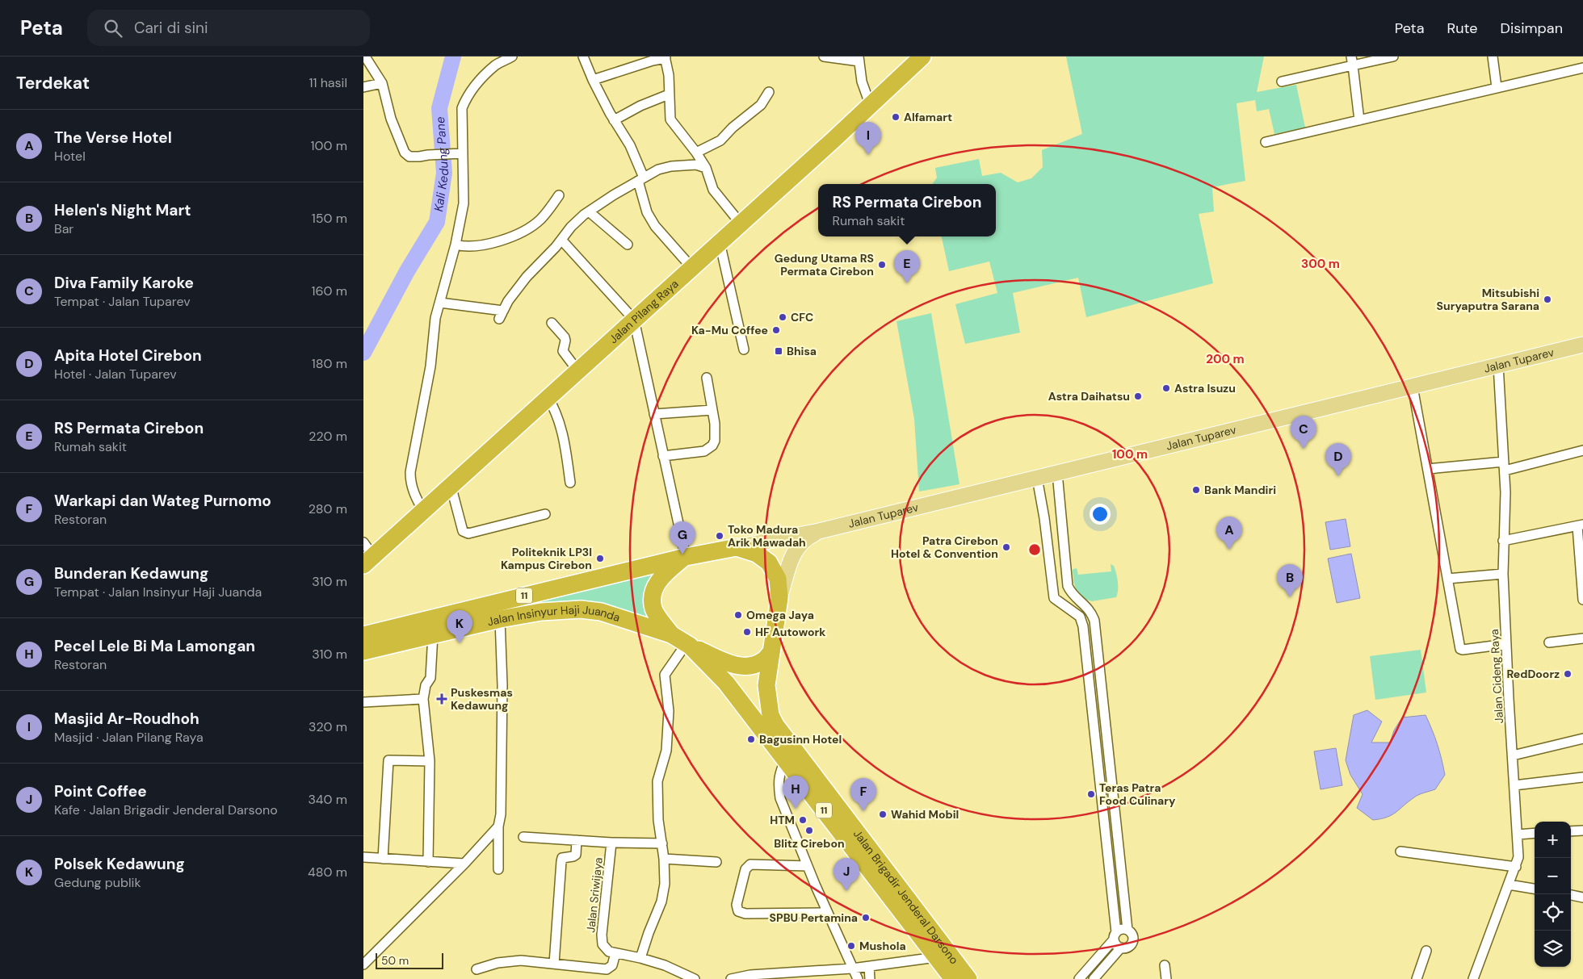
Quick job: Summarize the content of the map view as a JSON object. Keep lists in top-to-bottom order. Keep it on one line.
{"streets":{"highway":["Jalan Pilang Raya","11","Jalan Insinyur Haji Juanda","Jalan Brigadir Jenderal Darsono"],"main road":["Jalan Tuparev"],"street":["Jalan Cideng Raya","Jalan Sriwijaya"]},"crossings":[["Jalan Tuparev","11"],["Jalan Tuparev","Jalan Insinyur Haji Juanda"],["Jalan Tuparev","Jalan Cideng Raya"],["Jalan Tuparev","Jalan Brigadir Jenderal Darsono"],["11","Jalan Insinyur Haji Juanda"],["11","Jalan Brigadir Jenderal Darsono"],["Jalan Insinyur Haji Juanda","Jalan Brigadir Jenderal Darsono"]],"water":["Kali Kedung Pane"],"places":{"other":["Alfamart","Gedung Utama RS Permata Cirebon","Mitsubishi Suryaputra Sarana","CFC","Ka-Mu Coffee","Astra Isuzu","Astra Daihatsu","Bank Mandiri","Toko Madura Arik Mawadah","Patra Cirebon Hotel & Convention","Politeknik LP3I Kampus Cirebon","Omega Jaya","HF Autowork","RedDoorz","Bagusinn Hotel","Teras Patra Food Culinary","Wahid Mobil","HTM","Blitz Cirebon","SPBU Pertamina","Mushola"],"transit":["Bhisa"],"health":["Puskesmas Kedawung"]},"scale_bar":"50 m","page":{"header":"Peta","search":"Cari di sini","nav":["Peta","Rute","Disimpan"],"heading":["Terdekat","11 hasil"],"list":[{"mark":"A","name":"The Verse Hotel","note":"Hotel","value":"100 m"},{"mark":"B","name":"Helen's Night Mart","note":"Bar","value":"150 m"},{"mark":"C","name":"Diva Family Karoke","note":"Tempat · Jalan Tuparev","value":"160 m"},{"mark":"D","name":"Apita Hotel Cirebon","note":"Hotel · Jalan Tuparev","value":"180 m"},{"mark":"E","name":"RS Permata Cirebon","note":"Rumah sakit","value":"220 m"},{"mark":"F","name":"Warkapi dan Wateg Purnomo","note":"Restoran","value":"280 m"},{"mark":"G","name":"Bunderan Kedawung","note":"Tempat · Jalan Insinyur Haji Juanda","value":"310 m"},{"mark":"H","name":"Pecel Lele Bi Ma Lamongan","note":"Restoran","value":"310 m"},{"mark":"I","name":"Masjid Ar-Roudhoh","note":"Masjid · Jalan Pilang Raya","value":"320 m"},{"mark":"J","name":"Point Coffee","note":"Kafe · Jalan Brigadir Jenderal Darsono","value":"340 m"},{"mark":"K","name":"Polsek Kedawung","note":"Gedung publik","value":"480 m"}],"pins":["I","E","C","D","A","G","B","K","H","F","J"],"popup":["RS Permata Cirebon","Rumah sakit"],"map_buttons":["+","−"],"scale":"50 m"},"rings":["300 m","200 m","100 m"]}
